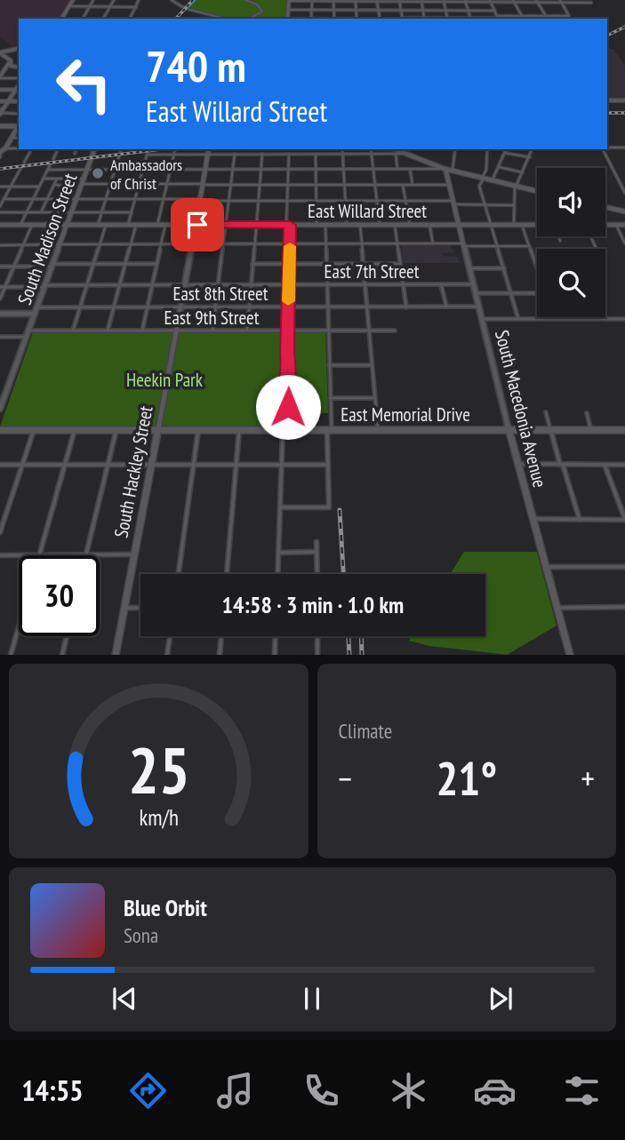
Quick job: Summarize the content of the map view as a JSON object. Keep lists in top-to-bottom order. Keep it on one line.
{"streets":{"street":["East Willard Street","South Madison Street","East 7th Street","East 8th Street","East 9th Street","South Macedonia Avenue","East Memorial Drive","South Hackley Street"]},"crossings":[["East Willard Street","South Madison Street"],["East Willard Street","South Macedonia Avenue"],["East Willard Street","South Hackley Street"],["South Madison Street","East 7th Street"],["South Madison Street","East 8th Street"],["South Madison Street","East 9th Street"],["East 7th Street","South Macedonia Avenue"],["East 7th Street","South Hackley Street"],["East 8th Street","South Macedonia Avenue"],["East 8th Street","South Hackley Street"],["East 9th Street","South Hackley Street"],["South Macedonia Avenue","East Memorial Drive"],["East Memorial Drive","South Hackley Street"]],"parks":["Heekin Park"],"places":["Ambassadors of Christ"],"page":{"turn":["740 m","East Willard Street"],"limit":"30","trip":"14:58 · 3 min · 1.0 km","tile":"Climate","heat":["−","21°","+"],"song":["Blue Orbit","Sona"],"tabs":"14:55","gauge":["25","km/h"]}}
